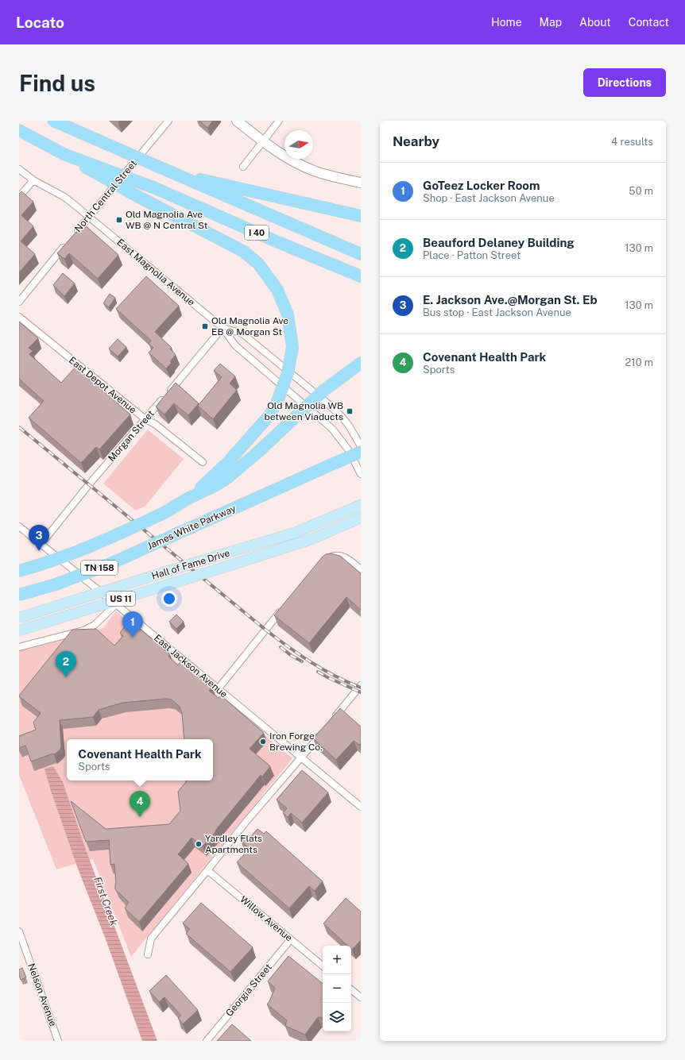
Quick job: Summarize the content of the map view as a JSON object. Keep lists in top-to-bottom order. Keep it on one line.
{"streets":{"highway":["I 40","James White Parkway","TN 158"],"main road":["Hall of Fame Drive","US 11"],"street":["North Central Street","East Magnolia Avenue","East Depot Avenue","Morgan Street","East Jackson Avenue","Willow Avenue","Georgia Street","Nelson Avenue"]},"crossings":[["North Central Street","East Magnolia Avenue"],["East Magnolia Avenue","Morgan Street"],["East Depot Avenue","Morgan Street"],["Morgan Street","East Jackson Avenue"],["Willow Avenue","Georgia Street"]],"water":["First Creek"],"places":{"transit":["Old Magnolia Ave WB @ N Central St","Old Magnolia Ave EB @ Morgan St","Old Magnolia WB between Viaducts"],"other":["Iron Forge Brewing Co.","Yardley Flats Apartments"]},"north":"right","page":{"header":"Locato","nav":["Home","Map","About","Contact"],"buttons":"Directions","title":"Find us","heading":["Nearby","4 results"],"list":[{"mark":"1","name":"GoTeez Locker Room","note":"Shop · East Jackson Avenue","value":"50 m"},{"mark":"2","name":"Beauford Delaney Building","note":"Place · Patton Street","value":"130 m"},{"mark":"3","name":"E. Jackson Ave.@Morgan St. Eb","note":"Bus stop · East Jackson Avenue","value":"130 m"},{"mark":"4","name":"Covenant Health Park","note":"Sports","value":"210 m"}],"pins":["3","1","2","4"],"popup":["Covenant Health Park","Sports"],"map_buttons":["+","−"]}}
